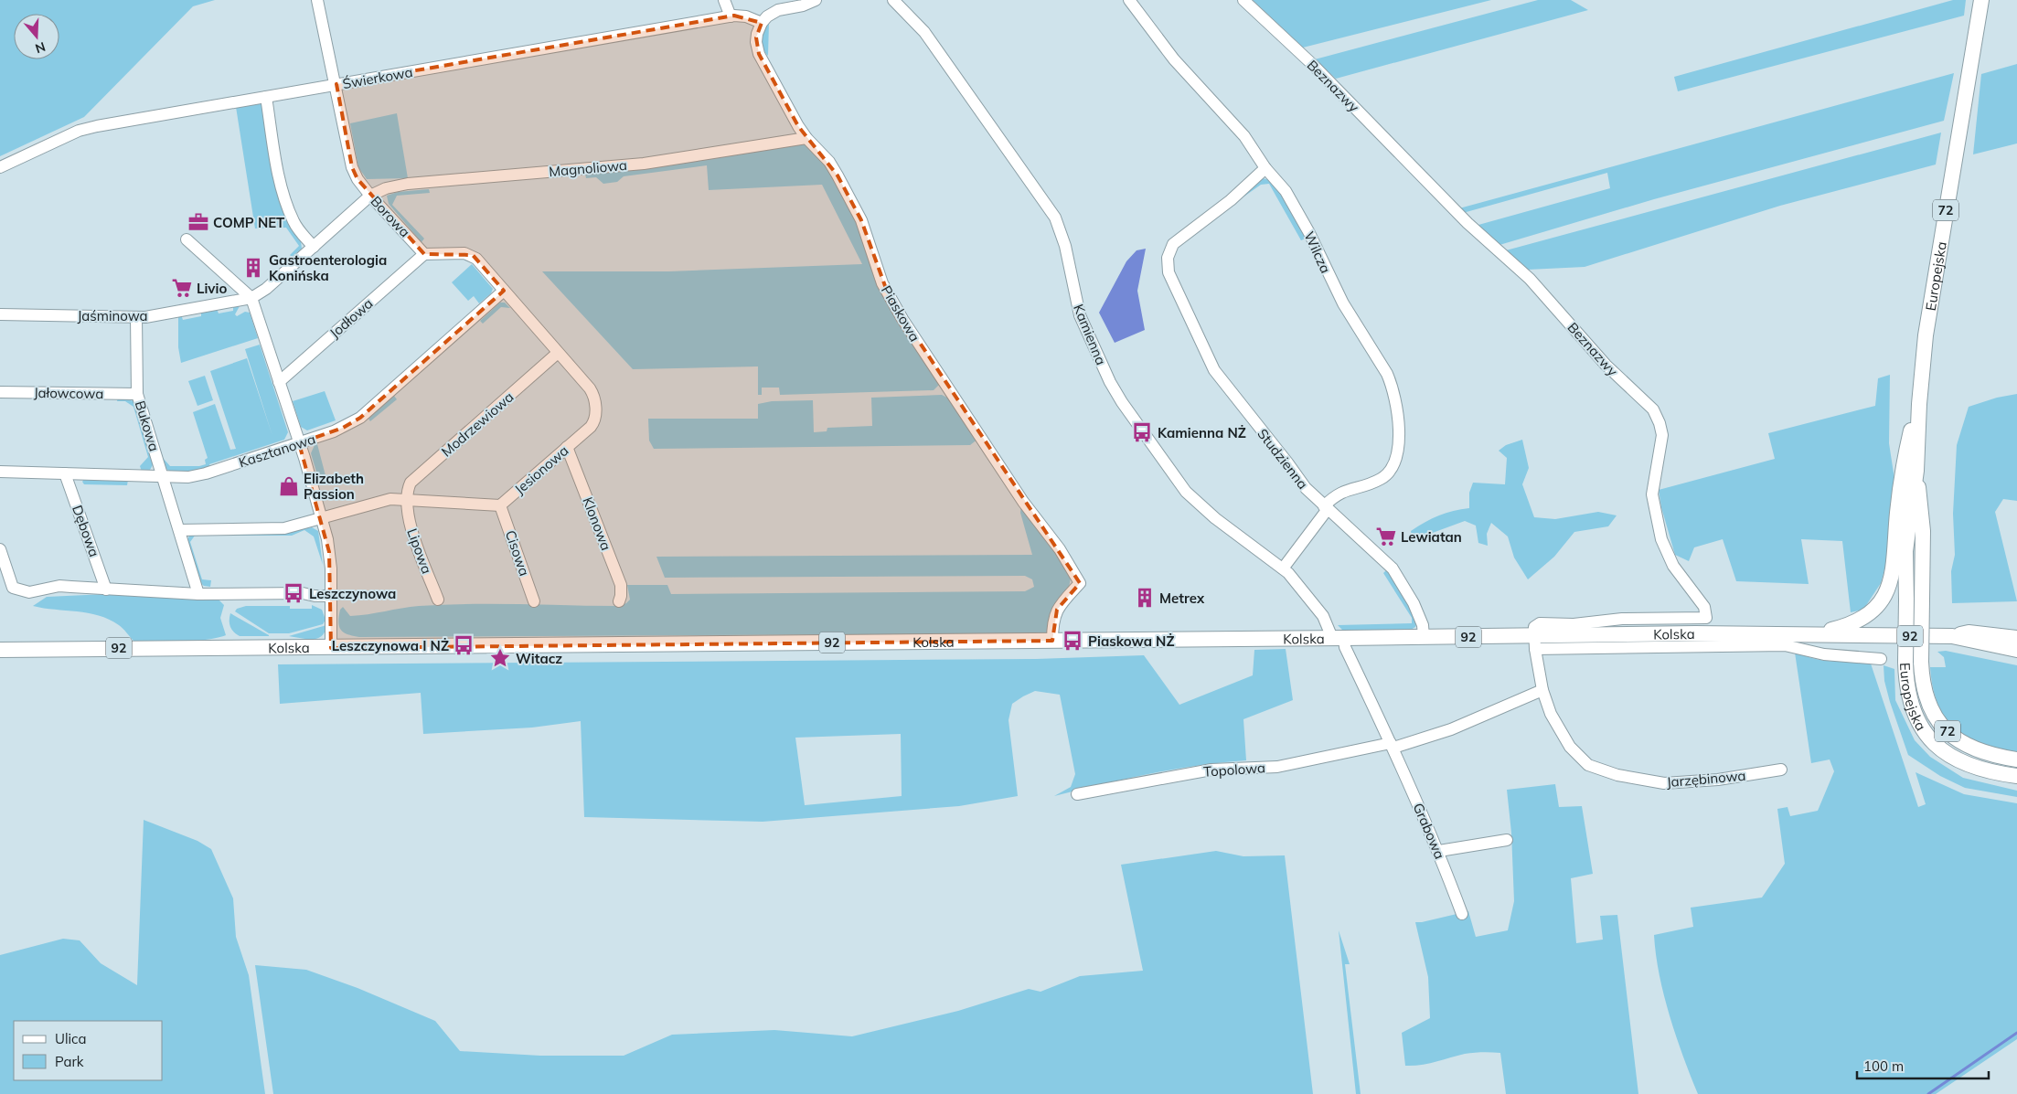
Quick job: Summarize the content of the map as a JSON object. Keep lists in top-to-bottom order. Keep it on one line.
{"streets":{"main road":["72","Europejska","Kolska","92"],"street":["Świerkowa","Beznazwy","Magnoliowa","Borowa","Wilcza","Piaskowa","Jaśminowa","Jodłowa","Kamienna","Jałowcowa","Modrzewiowa","Bukowa","Kasztanowa","Studzienna","Jesionowa","Klonowa","Dębowa","Lipowa","Cisowa","Topolowa","Jarzębinowa","Grabowa"]},"crossings":[["Świerkowa","Borowa"],["Świerkowa","Piaskowa"],["Beznazwy","Kolska"],["Magnoliowa","Borowa"],["Magnoliowa","Piaskowa"],["72","Europejska"],["72","Kolska"],["Borowa","Jodłowa"],["Wilcza","Kamienna"],["Wilcza","Studzienna"],["Piaskowa","Kolska"],["Jaśminowa","Bukowa"],["Kamienna","Kolska"],["Jałowcowa","Bukowa"],["Modrzewiowa","Jesionowa"],["Modrzewiowa","Lipowa"],["Bukowa","Kasztanowa"],["Kasztanowa","Jesionowa"],["Kasztanowa","Dębowa"],["Studzienna","Kolska"],["Jesionowa","Klonowa"],["Jesionowa","Cisowa"],["Kolska","92"],["Topolowa","Jarzębinowa"],["Topolowa","Grabowa"]],"places":{"office":["COMP NET"],"building":["Gastroenterologia Konińska","Metrex"],"supermarket":["Livio","Lewiatan"],"bus stop":["Kamienna NŻ","Leszczynowa","Piaskowa NŻ","Leszczynowa I NŻ"],"shop":["Elizabeth Passion"],"place":["Witacz"]},"legend":["Ulica","Park"],"scale_bar":"100 m","north":"bottom"}
